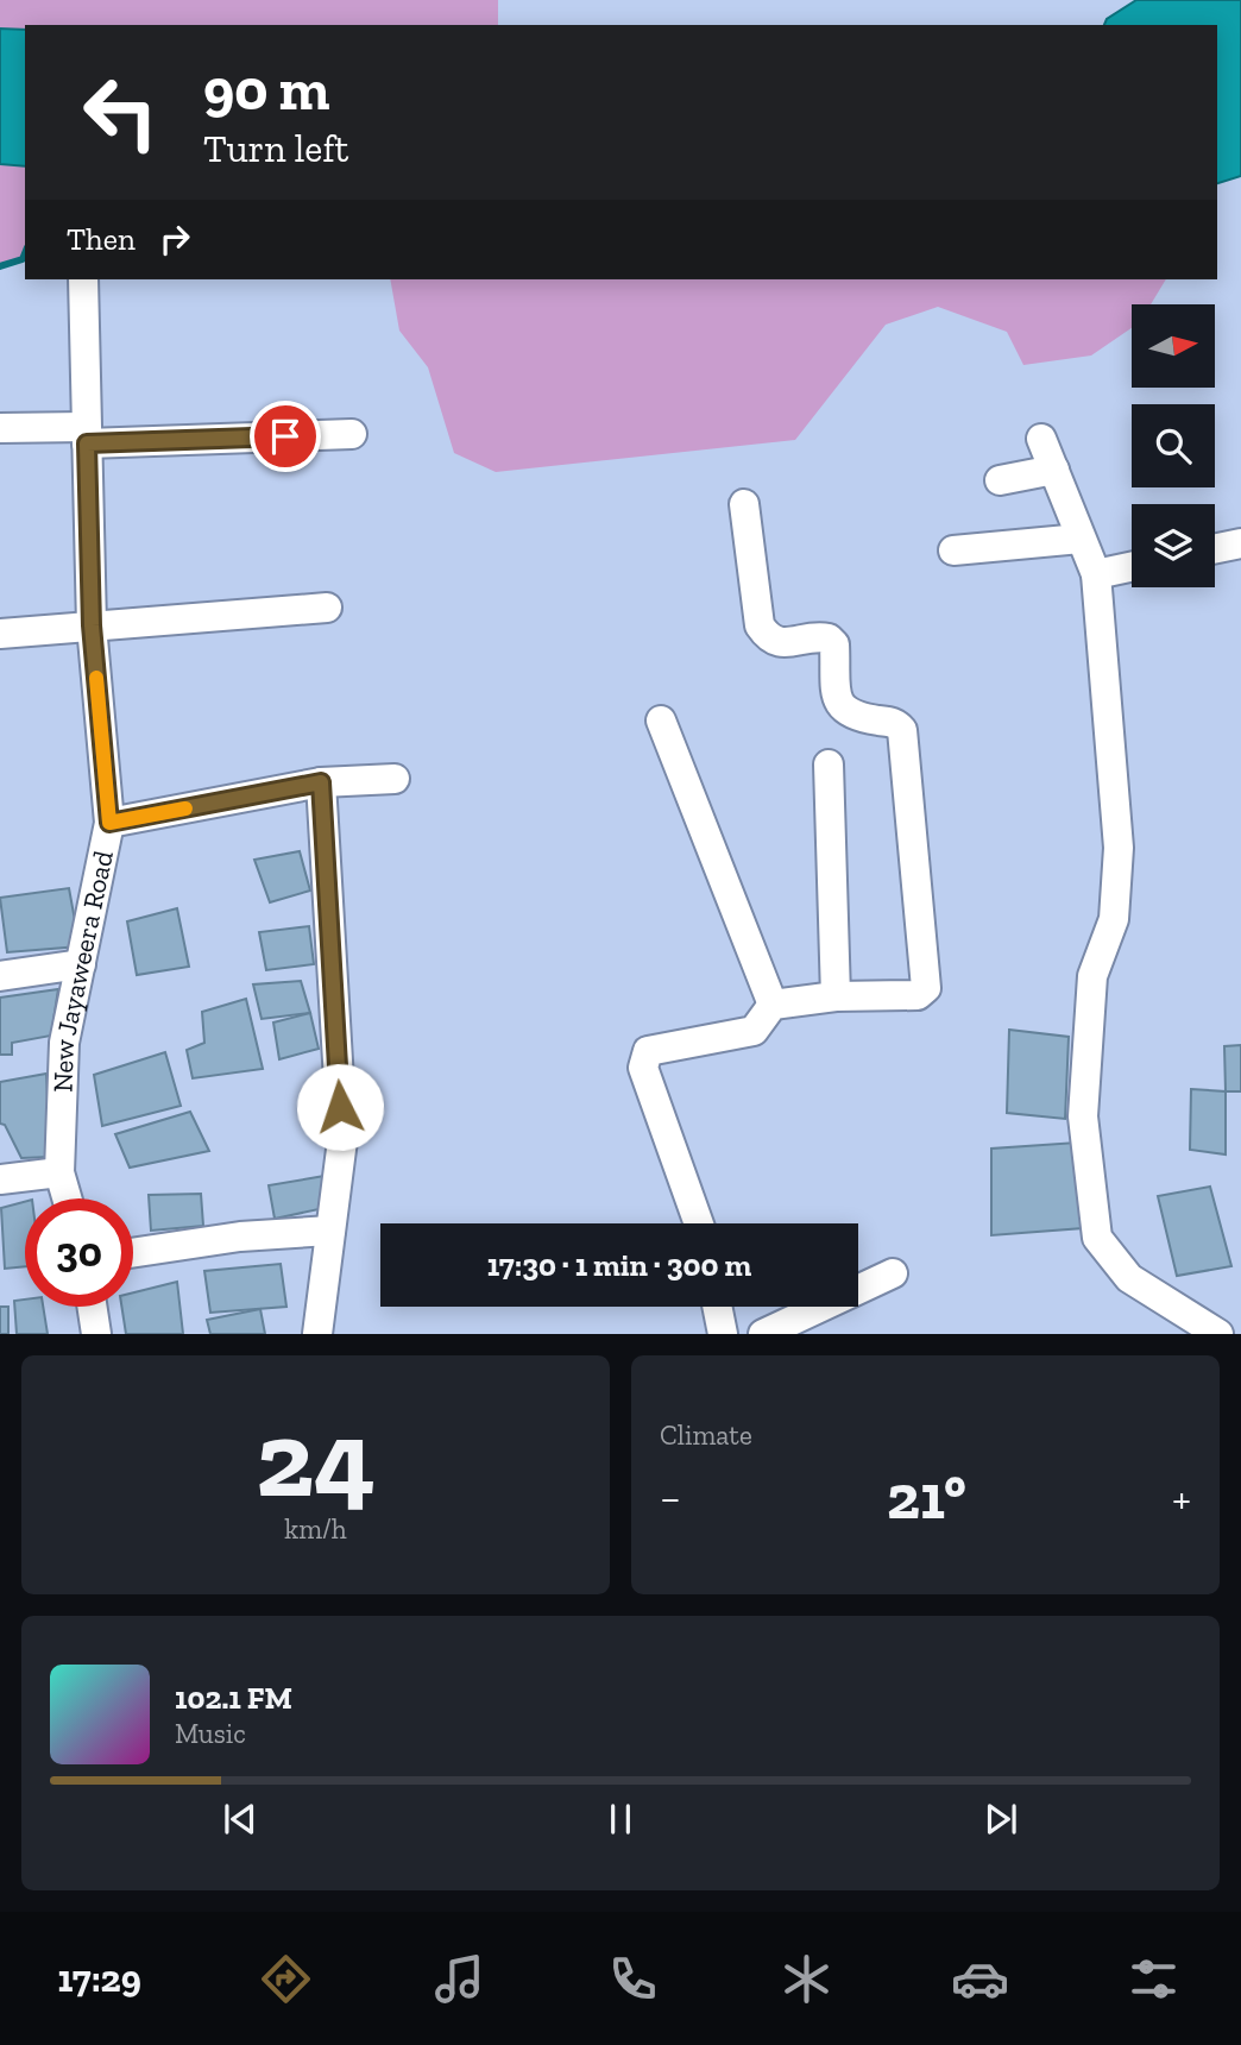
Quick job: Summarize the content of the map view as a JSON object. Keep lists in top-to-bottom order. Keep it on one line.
{"streets":{"street":["New Jayaweera Road"]},"north":"right","page":{"turn":["90 m","Turn left"],"then":"Then","limit":"30","trip":"17:30 · 1 min · 300 m","tile":[["24","km/h"],"Climate"],"heat":["−","21°","+"],"song":["102.1 FM","Music"],"tabs":"17:29"}}
